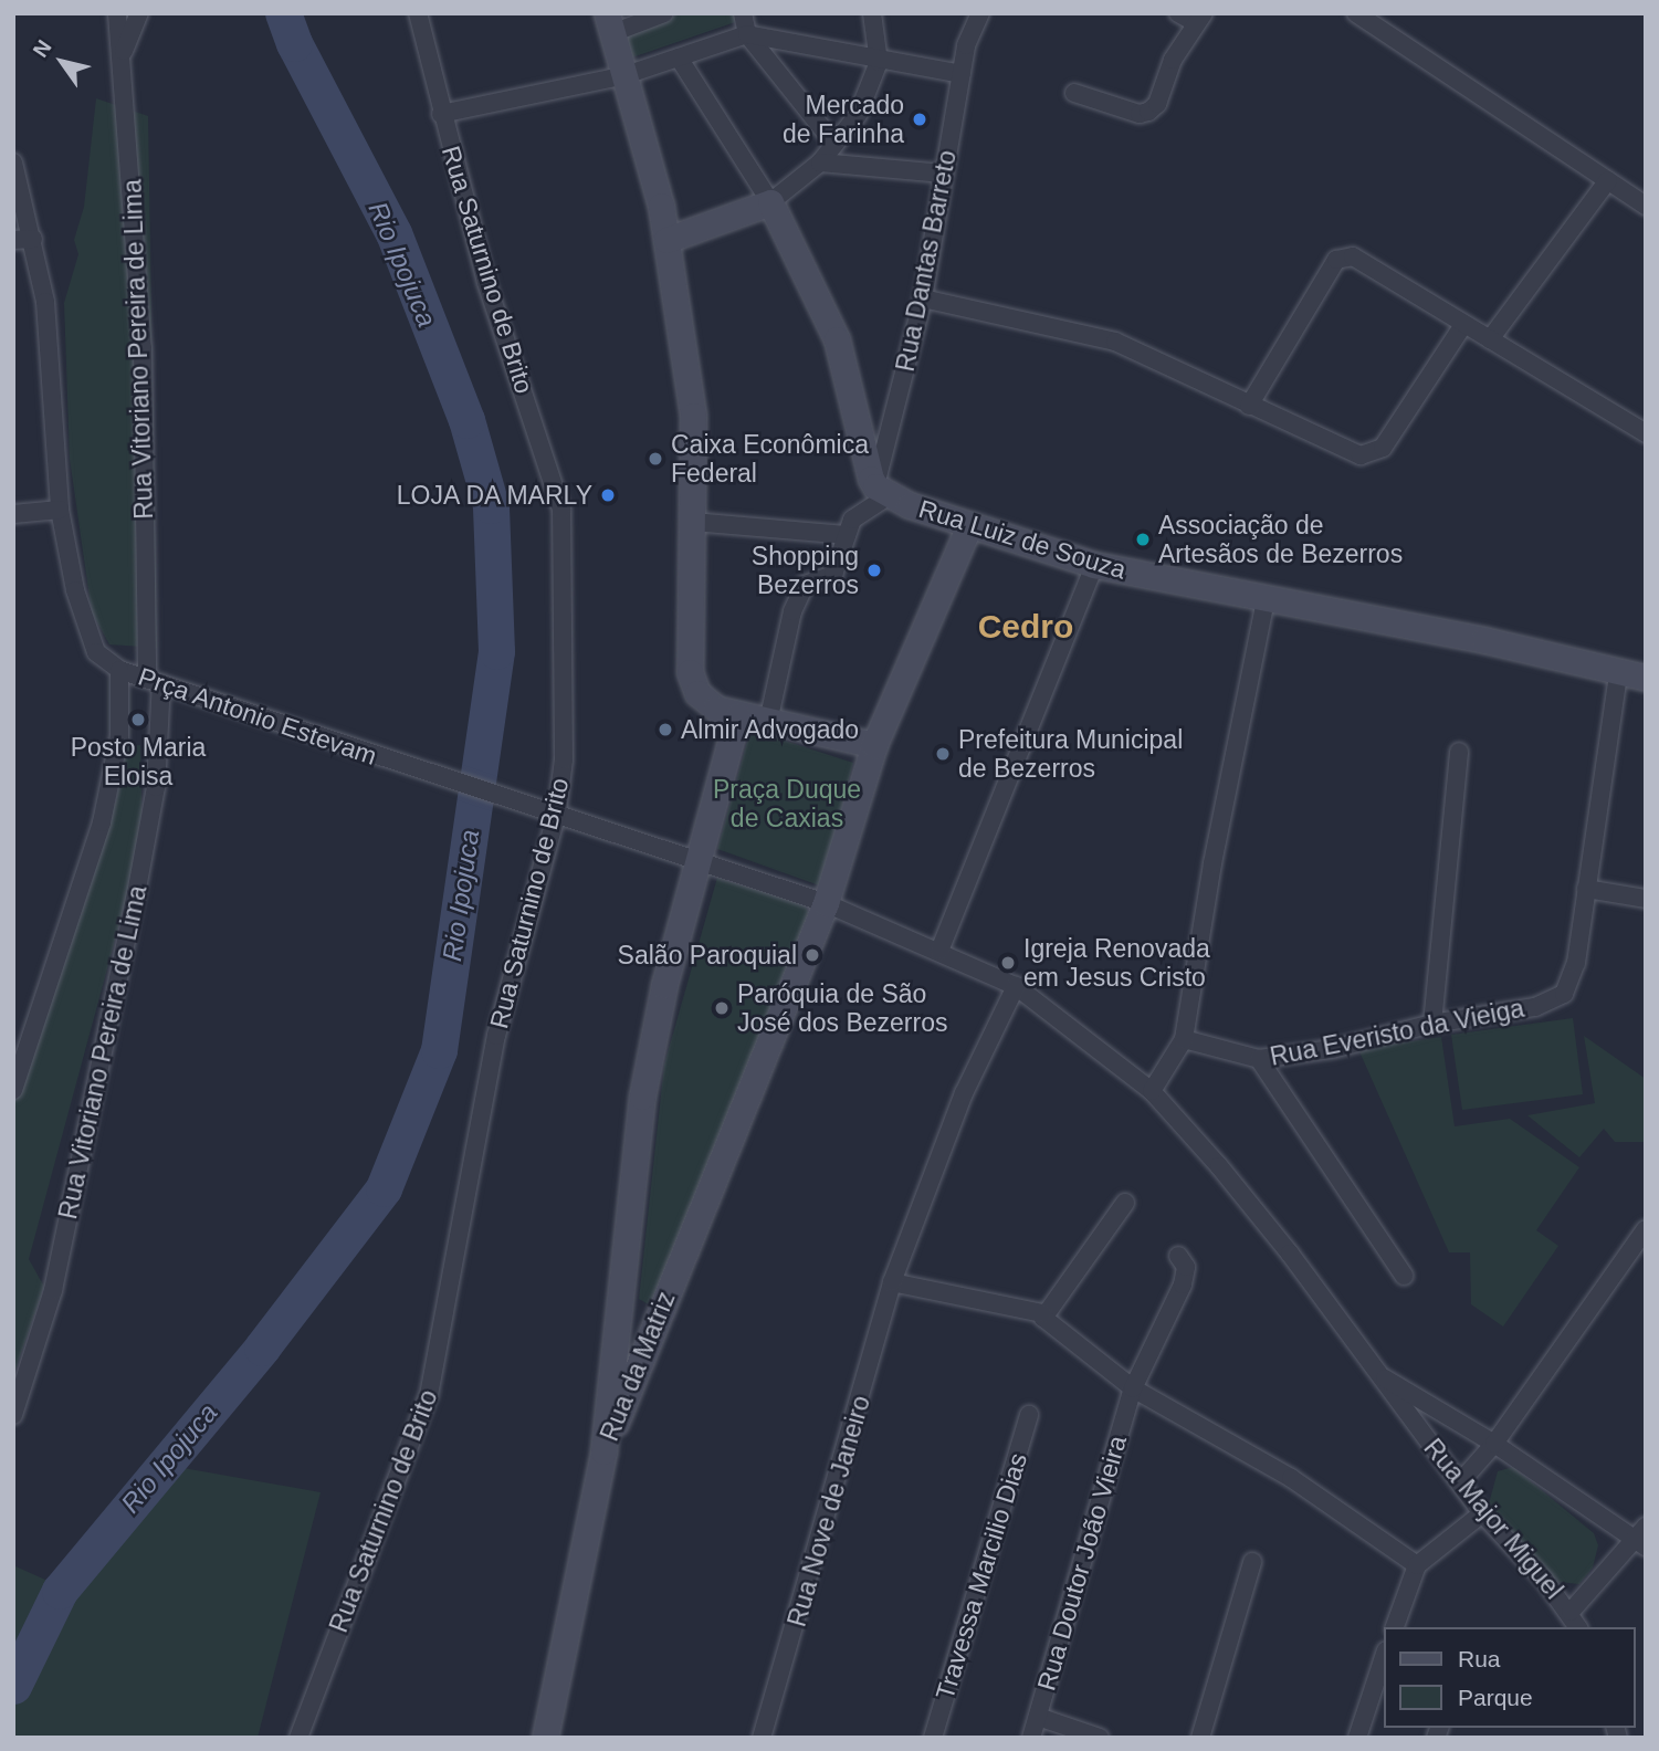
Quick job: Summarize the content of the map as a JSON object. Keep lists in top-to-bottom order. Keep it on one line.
{"streets":{"main road":["Rua Luiz de Souza","Rua da Matriz"],"street":["Rua Dantas Barreto","Rua Saturnino de Brito","Rua Vitoriano Pereira de Lima","Prça Antonio Estevam","Rua Everisto da Vieiga","Rua Nove de Janeiro","Rua Major Miguel","Rua Doutor João Vieira","Travessa Marcilio Dias"]},"crossings":[["Rua Dantas Barreto","Rua Luiz de Souza"],["Rua Saturnino de Brito","Prça Antonio Estevam"],["Rua Vitoriano Pereira de Lima","Prça Antonio Estevam"],["Rua Luiz de Souza","Rua da Matriz"],["Prça Antonio Estevam","Rua da Matriz"],["Rua da Matriz","Rua Major Miguel"],["Rua Nove de Janeiro","Rua Major Miguel"]],"districts":["Cedro"],"water":["Rio Ipojuca"],"parks":["Praça Duque de Caxias"],"places":["Mercado de Farinha","Caixa Econômica Federal","LOJA DA MARLY","Associação de Artesãos de Bezerros","Shopping Bezerros","Posto Maria Eloisa","Almir Advogado","Prefeitura Municipal de Bezerros","Salão Paroquial","Igreja Renovada em Jesus Cristo","Paróquia de São José dos Bezerros"],"legend":["Rua","Parque"],"north":"top left"}
